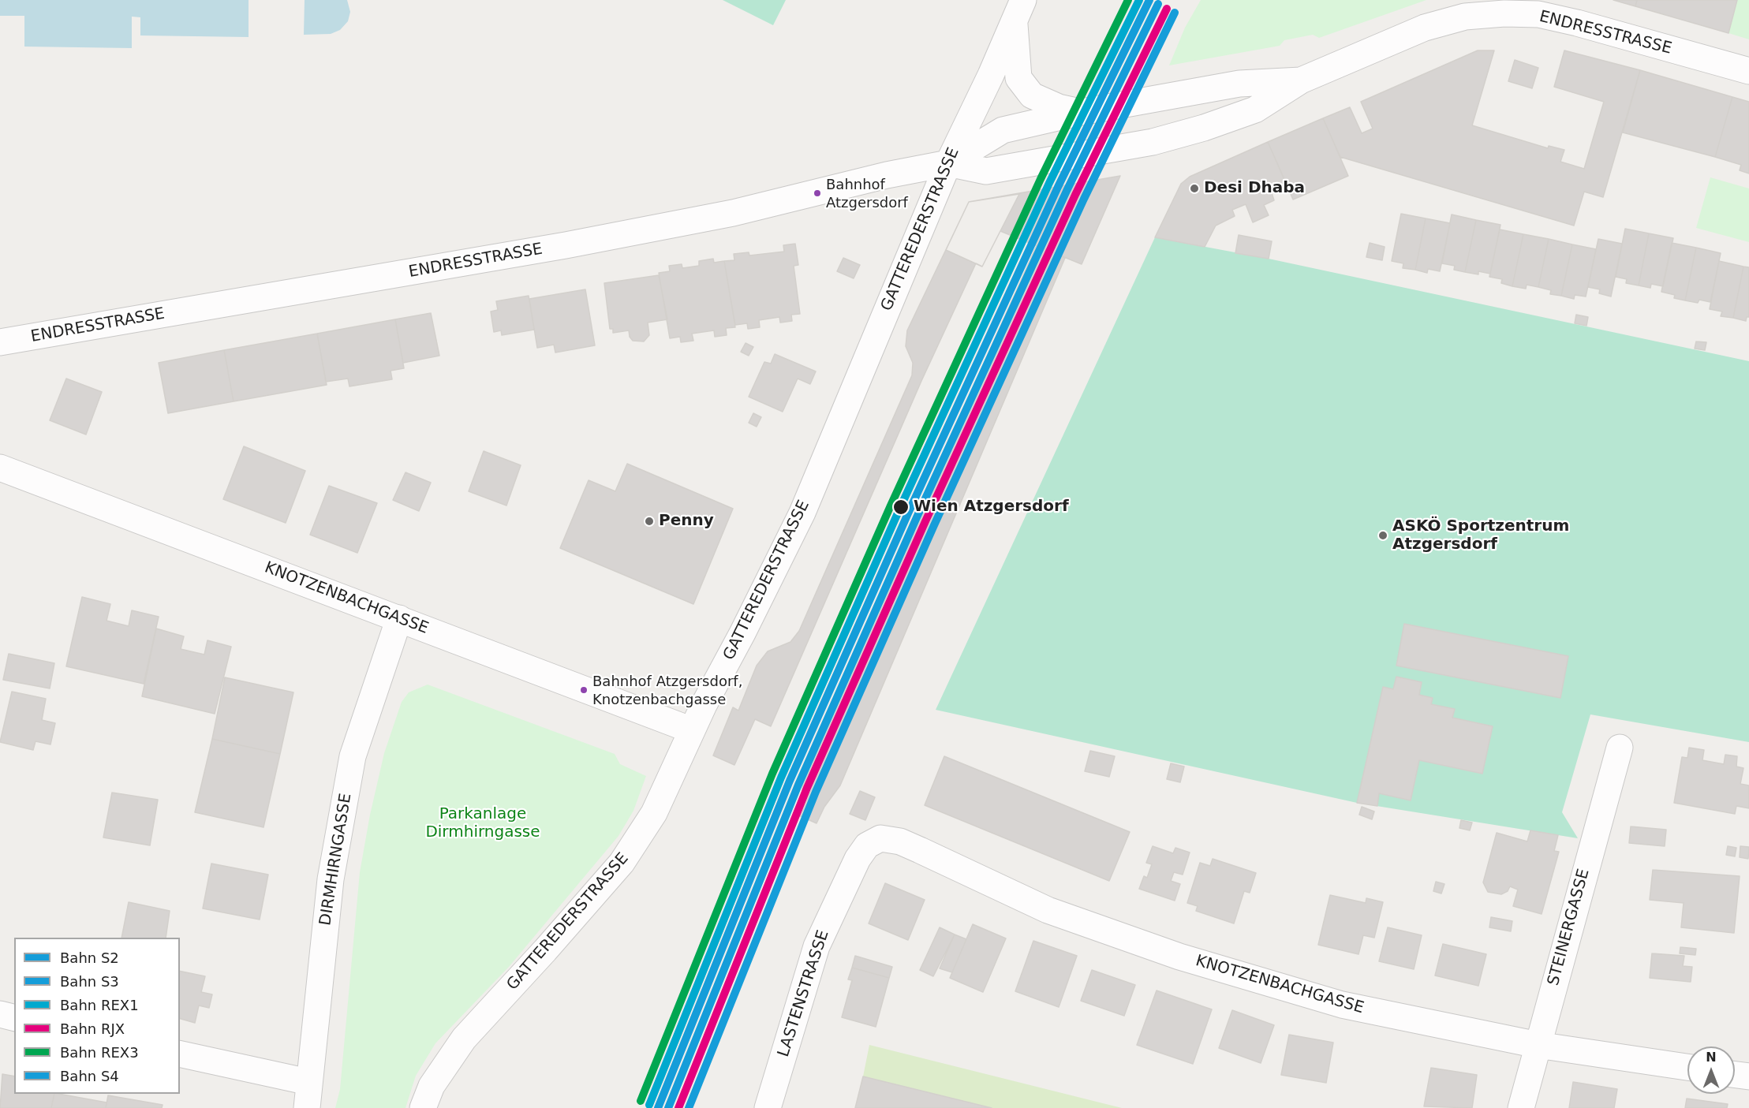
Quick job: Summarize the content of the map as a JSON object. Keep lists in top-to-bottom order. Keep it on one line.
{"streets":{"street":["ENDRESSTRASSE","GATTEREDERSTRASSE","KNOTZENBACHGASSE","DIRMHIRNGASSE","STEINERGASSE","LASTENSTRASSE"]},"crossings":[["ENDRESSTRASSE","GATTEREDERSTRASSE"],["GATTEREDERSTRASSE","KNOTZENBACHGASSE"],["KNOTZENBACHGASSE","DIRMHIRNGASSE"],["KNOTZENBACHGASSE","STEINERGASSE"],["KNOTZENBACHGASSE","LASTENSTRASSE"]],"parks":["Parkanlage Dirmhirngasse"],"places":["Desi Dhaba","Bahnhof Atzgersdorf","Wien Atzgersdorf","Penny","ASKÖ Sportzentrum Atzgersdorf","Bahnhof Atzgersdorf, Knotzenbachgasse"],"lines":["rail line S2","rail line REX1","rail line REX3","rail line S3","rail line RJX","rail line S4"],"legend":["Bahn S2","Bahn S3","Bahn REX1","Bahn RJX","Bahn REX3","Bahn S4"],"north":"top"}
